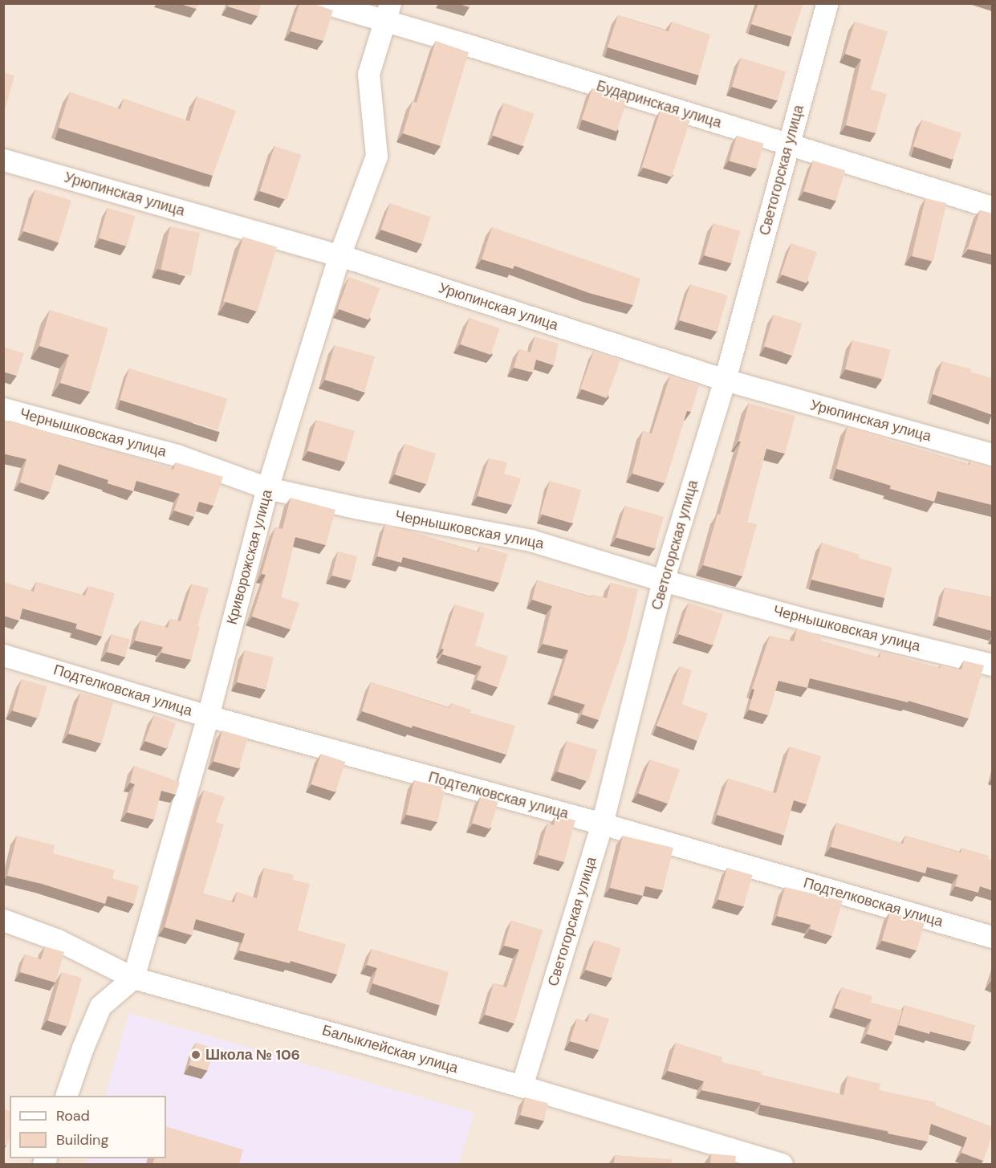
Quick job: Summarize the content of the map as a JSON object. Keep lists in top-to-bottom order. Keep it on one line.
{"streets":{"street":["Бударинская улица","Светогорская улица","Урюпинская улица","Чернышковская улица","Криворожская улица","Подтелковская улица","Балыклейская улица"]},"crossings":[["Бударинская улица","Светогорская улица"],["Бударинская улица","Криворожская улица"],["Светогорская улица","Урюпинская улица"],["Светогорская улица","Чернышковская улица"],["Светогорская улица","Подтелковская улица"],["Светогорская улица","Балыклейская улица"],["Урюпинская улица","Криворожская улица"],["Чернышковская улица","Криворожская улица"],["Криворожская улица","Подтелковская улица"],["Криворожская улица","Балыклейская улица"]],"places":["Школа № 106"],"legend":["Road","Building"]}
